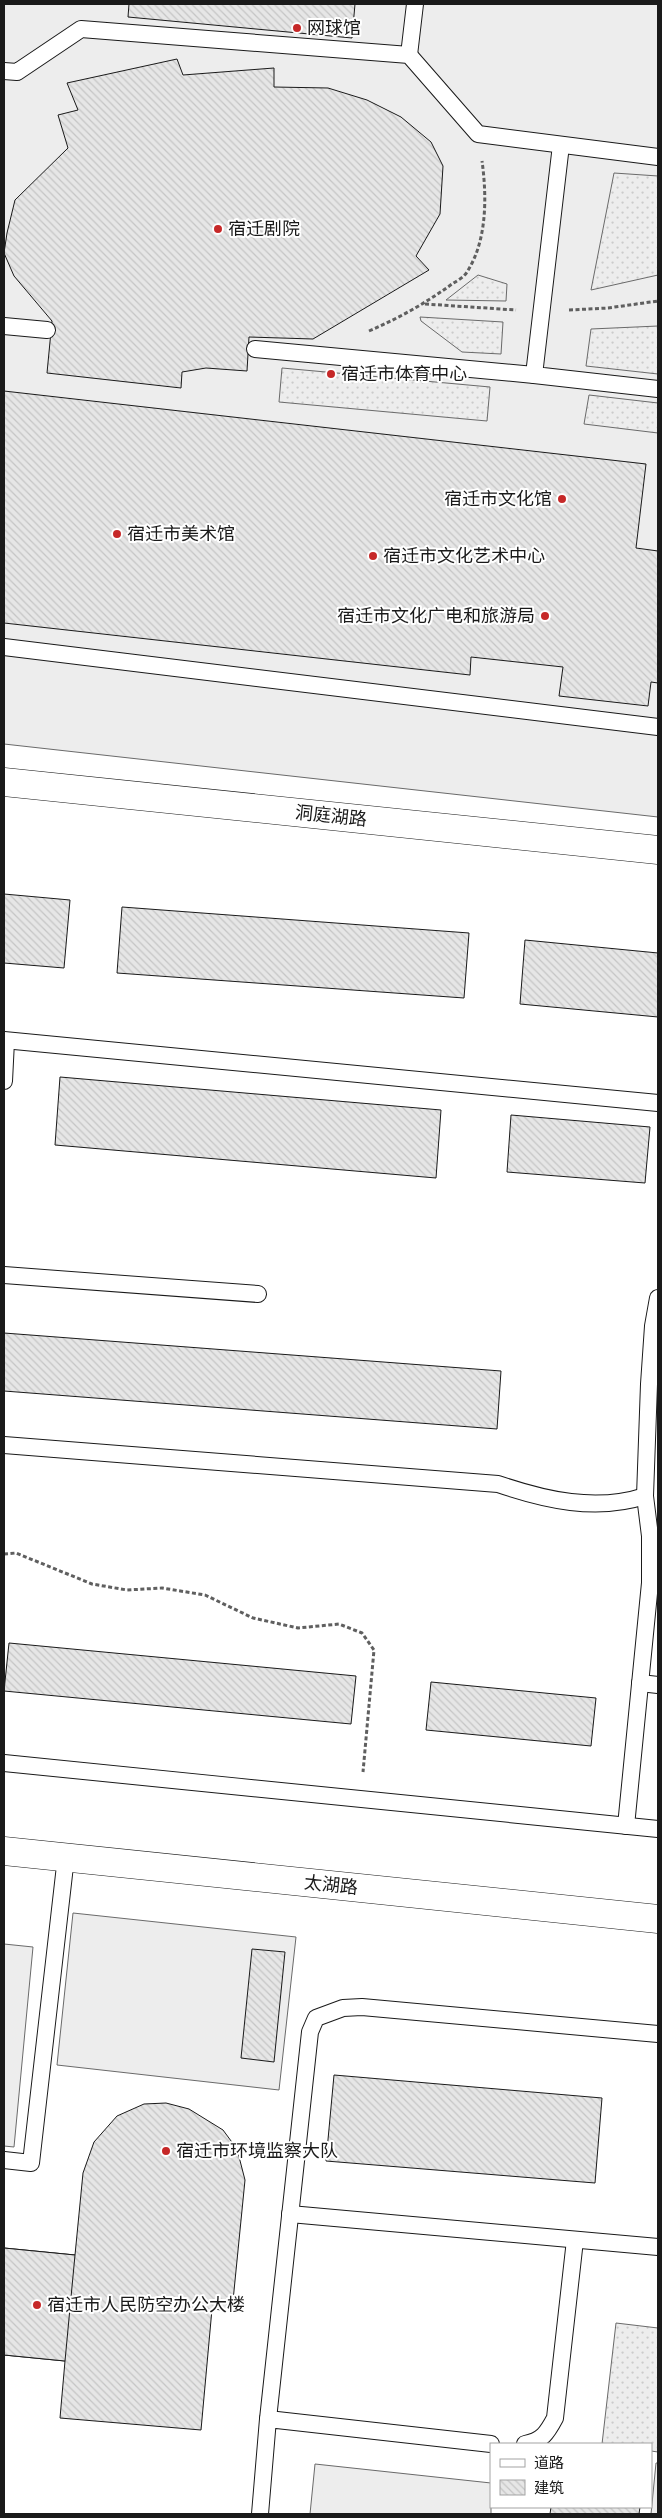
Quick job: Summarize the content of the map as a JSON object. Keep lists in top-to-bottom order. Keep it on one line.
{"streets":{"street":["洞庭湖路","太湖路"]},"places":["网球馆","宿迁剧院","宿迁市体育中心","宿迁市文化馆","宿迁市美术馆","宿迁市文化艺术中心","宿迁市文化广电和旅游局","宿迁市环境监察大队","宿迁市人民防空办公大楼"],"legend":["道路","建筑"]}
